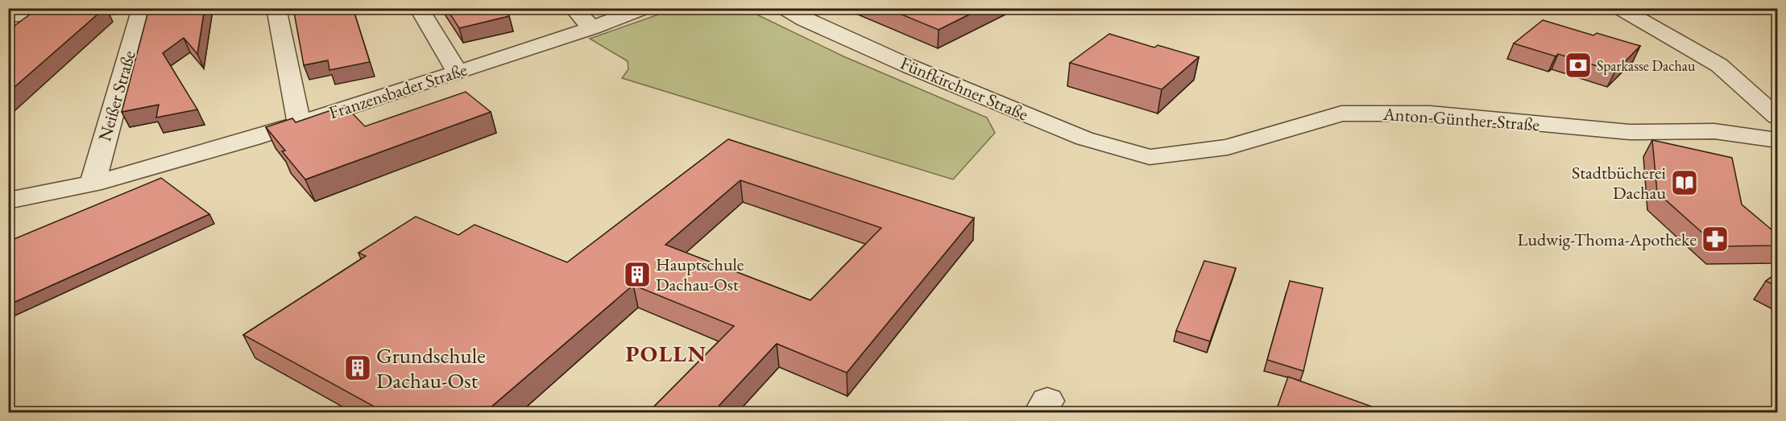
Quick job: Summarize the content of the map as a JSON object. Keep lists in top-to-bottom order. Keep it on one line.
{"streets":{"street":["Fünfkirchner Straße","Franzensbader Straße","Neißer Straße","Anton-Günther-Straße"]},"crossings":[["Fünfkirchner Straße","Anton-Günther-Straße"],["Franzensbader Straße","Neißer Straße"]],"districts":["POLLN"],"places":{"bank":["Sparkasse Dachau"],"library":["Stadtbücherei Dachau"],"pharmacy":["Ludwig-Thoma-Apotheke"],"building":["Hauptschule Dachau-Ost","Grundschule Dachau-Ost"]}}
